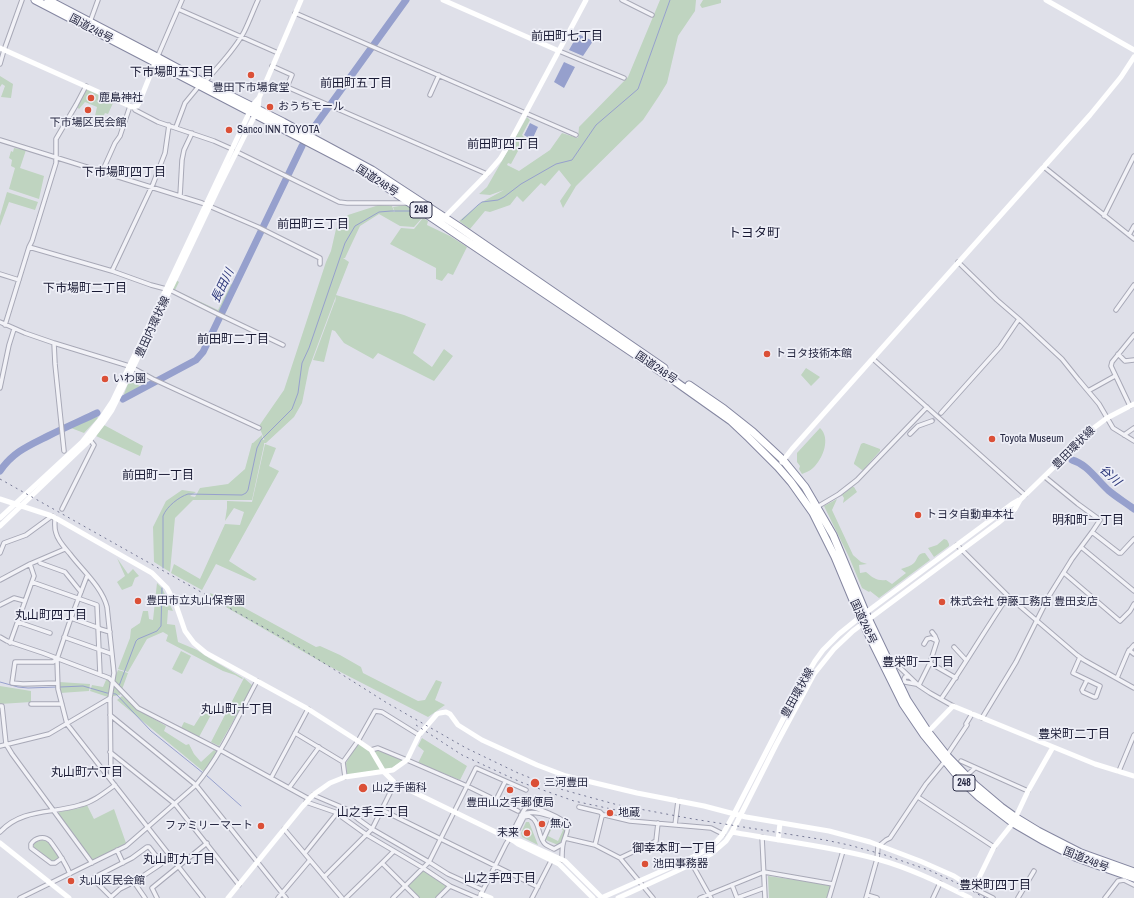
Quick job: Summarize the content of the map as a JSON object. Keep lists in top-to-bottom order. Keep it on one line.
{"streets":{"highway":["国道248号","248"],"street":["豊田内環状線","豊田環状線"]},"crossings":[["国道248号","豊田内環状線"],["国道248号","豊田環状線"]],"districts":["前田町七丁目","下市場町五丁目","前田町五丁目","前田町四丁目","下市場町四丁目","前田町三丁目","トヨタ町","下市場町二丁目","前田町二丁目","前田町一丁目","明和町一丁目","丸山町四丁目","豊栄町一丁目","丸山町十丁目","豊栄町二丁目","丸山町六丁目","山之手三丁目","御幸本町一丁目","丸山町九丁目","山之手四丁目","豊栄町四丁目"],"water":["長田川","谷川"],"places":["豊田下市場食堂","鹿島神社","おうちモール","下市場区民会館","Sanco INN TOYOTA","トヨタ技術本館","いわ園","Toyota Museum","トヨタ自動車本社","豊田市立丸山保育園","株式会社 伊藤工務店 豊田支店","三河豊田","山之手歯科","豊田山之手郵便局","地蔵","無心","ファミリーマート","未来","池田事務器","丸山区民会館"]}
